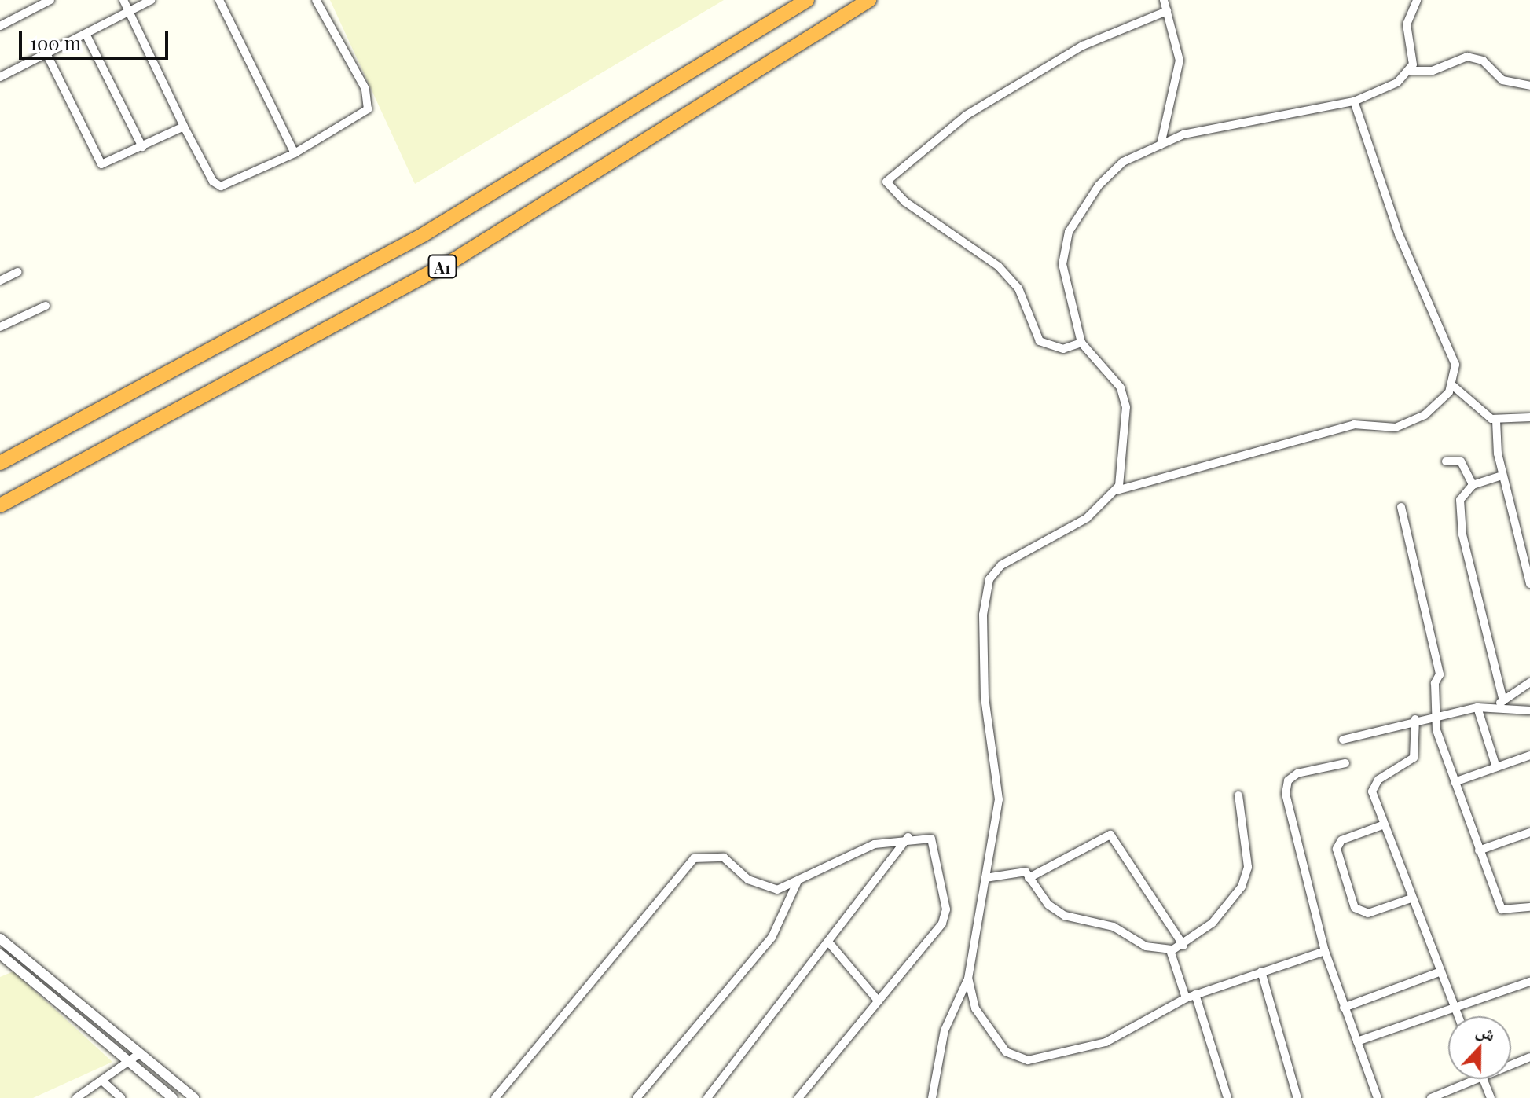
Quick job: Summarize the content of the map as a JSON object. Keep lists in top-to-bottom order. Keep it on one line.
{"streets":{"highway":["A1"]},"scale_bar":"100 m","north":"top"}
